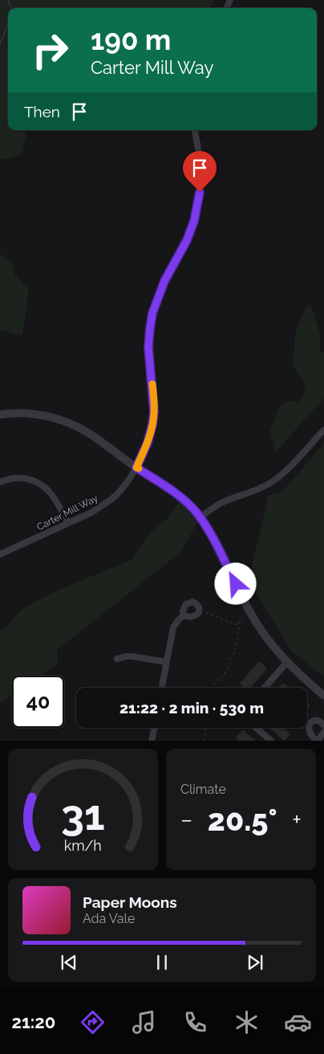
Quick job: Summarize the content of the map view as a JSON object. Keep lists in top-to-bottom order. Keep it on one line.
{"streets":{"street":["Carter Mill Way"]},"page":{"turn":["190 m","Carter Mill Way"],"then":"Then","limit":"40","trip":"21:22 · 2 min · 530 m","tile":"Climate","heat":["−","20.5°","+"],"song":["Paper Moons","Ada Vale"],"tabs":"21:20","gauge":["31","km/h"]}}
